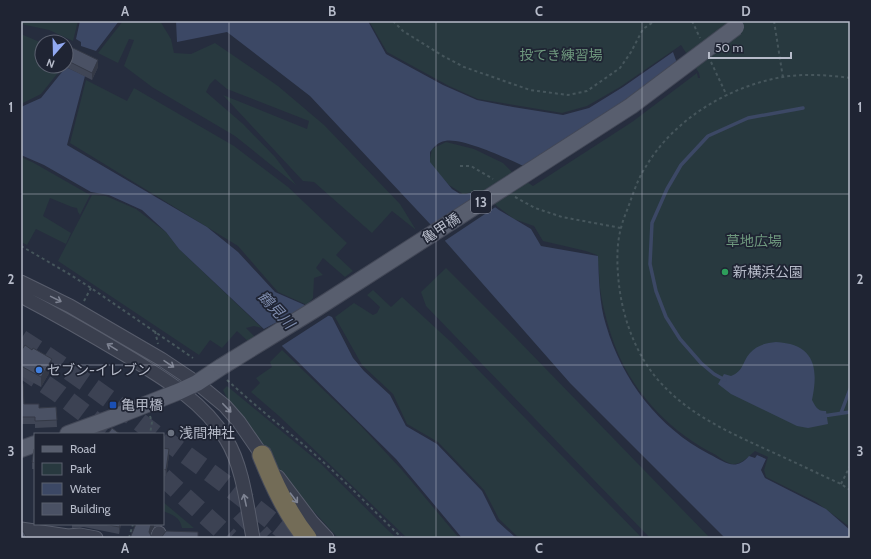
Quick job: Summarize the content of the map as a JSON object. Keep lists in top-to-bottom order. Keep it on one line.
{"streets":{"main road":["13","亀甲橋"]},"crossings":[["13","亀甲橋"]],"water":["鶴見川"],"parks":["投てき練習場","草地広場"],"places":{"other":["新横浜公園","セブン-イレブン","浅間神社"],"transit":["亀甲橋"]},"legend":["Road","Park","Water","Building"],"scale_bar":"50 m","north":"bottom","grid":{"columns":["A","B","C","D"],"rows":["1","2","3"]}}
